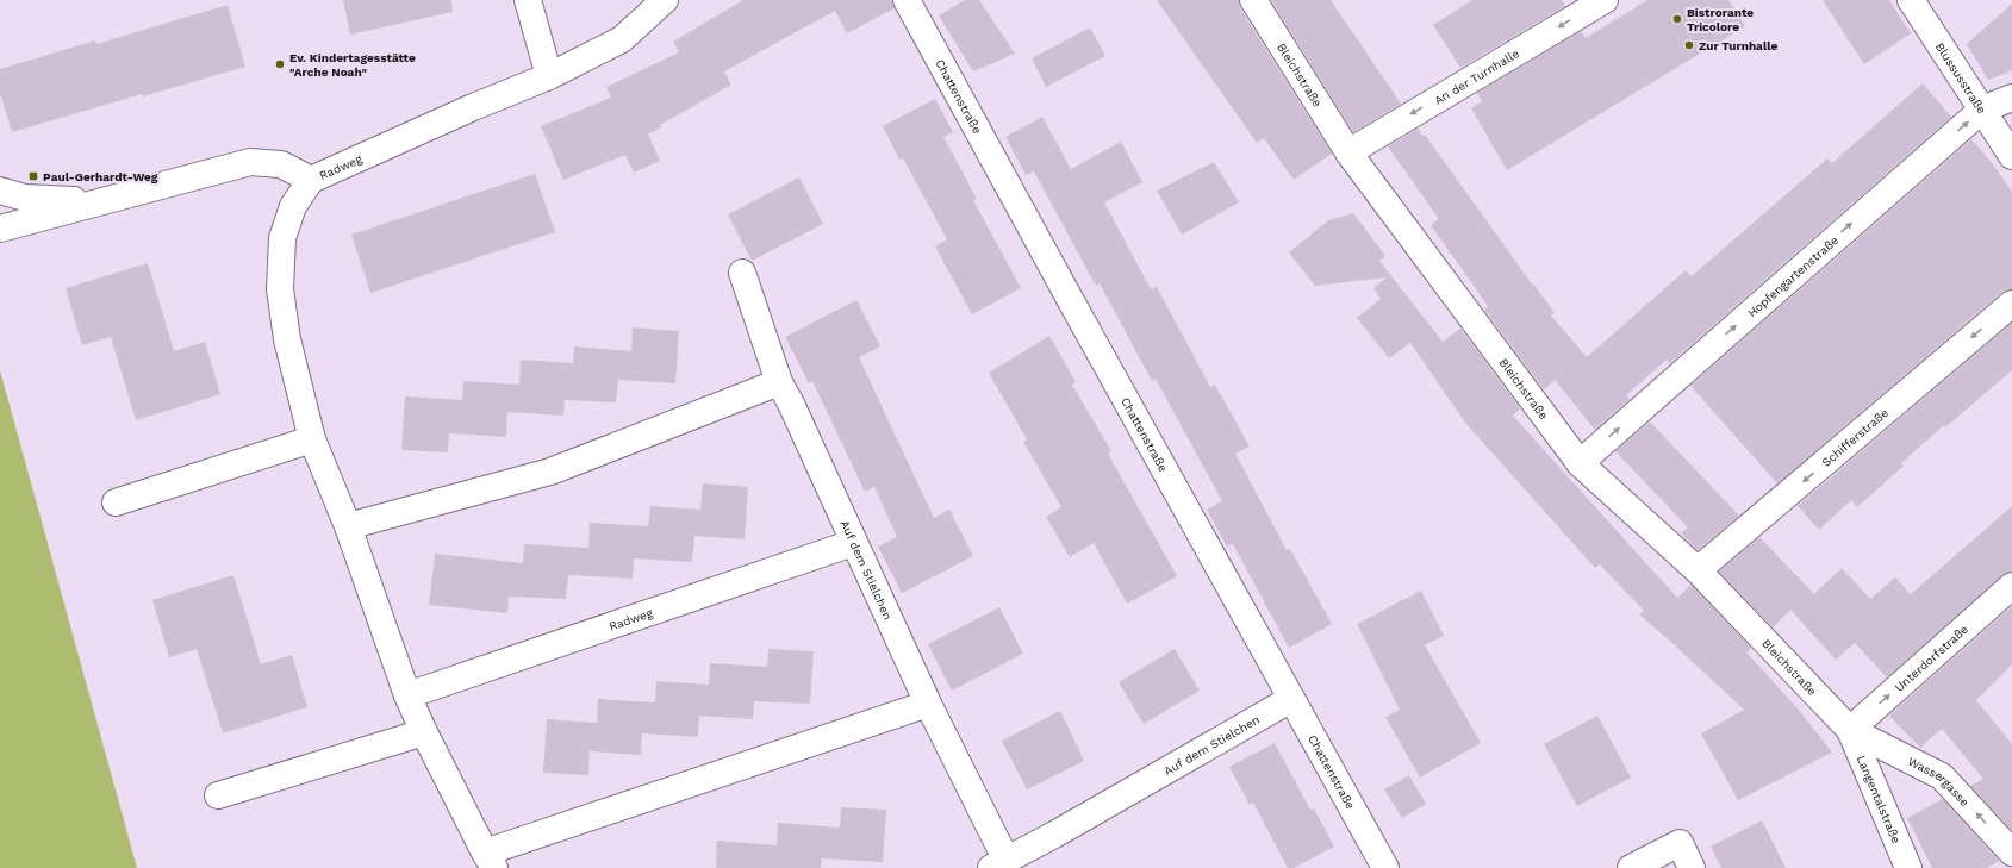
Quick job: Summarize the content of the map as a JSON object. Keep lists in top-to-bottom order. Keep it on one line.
{"streets":{"street":["Bleichstraße","An der Turnhalle","Blussusstraße","Chattenstraße","Radweg","Hopfengartenstraße","Schifferstraße","Auf dem Stielchen","Unterdorfstraße","Wassergasse","Langentalstraße"]},"crossings":[["Bleichstraße","An der Turnhalle"],["Bleichstraße","Hopfengartenstraße"],["Bleichstraße","Schifferstraße"],["Bleichstraße","Unterdorfstraße"],["Bleichstraße","Wassergasse"],["Bleichstraße","Langentalstraße"],["Blussusstraße","Hopfengartenstraße"],["Chattenstraße","Auf dem Stielchen"],["Radweg","Auf dem Stielchen"],["Unterdorfstraße","Wassergasse"],["Unterdorfstraße","Langentalstraße"],["Wassergasse","Langentalstraße"]],"one_way":["An der Turnhalle","Hopfengartenstraße","Schifferstraße","Unterdorfstraße","Wassergasse"],"places":{"other":["Bistrorante Tricolore","Zur Turnhalle","Ev. Kindertagesstätte \"Arche Noah\""],"transit":["Paul-Gerhardt-Weg"]}}
